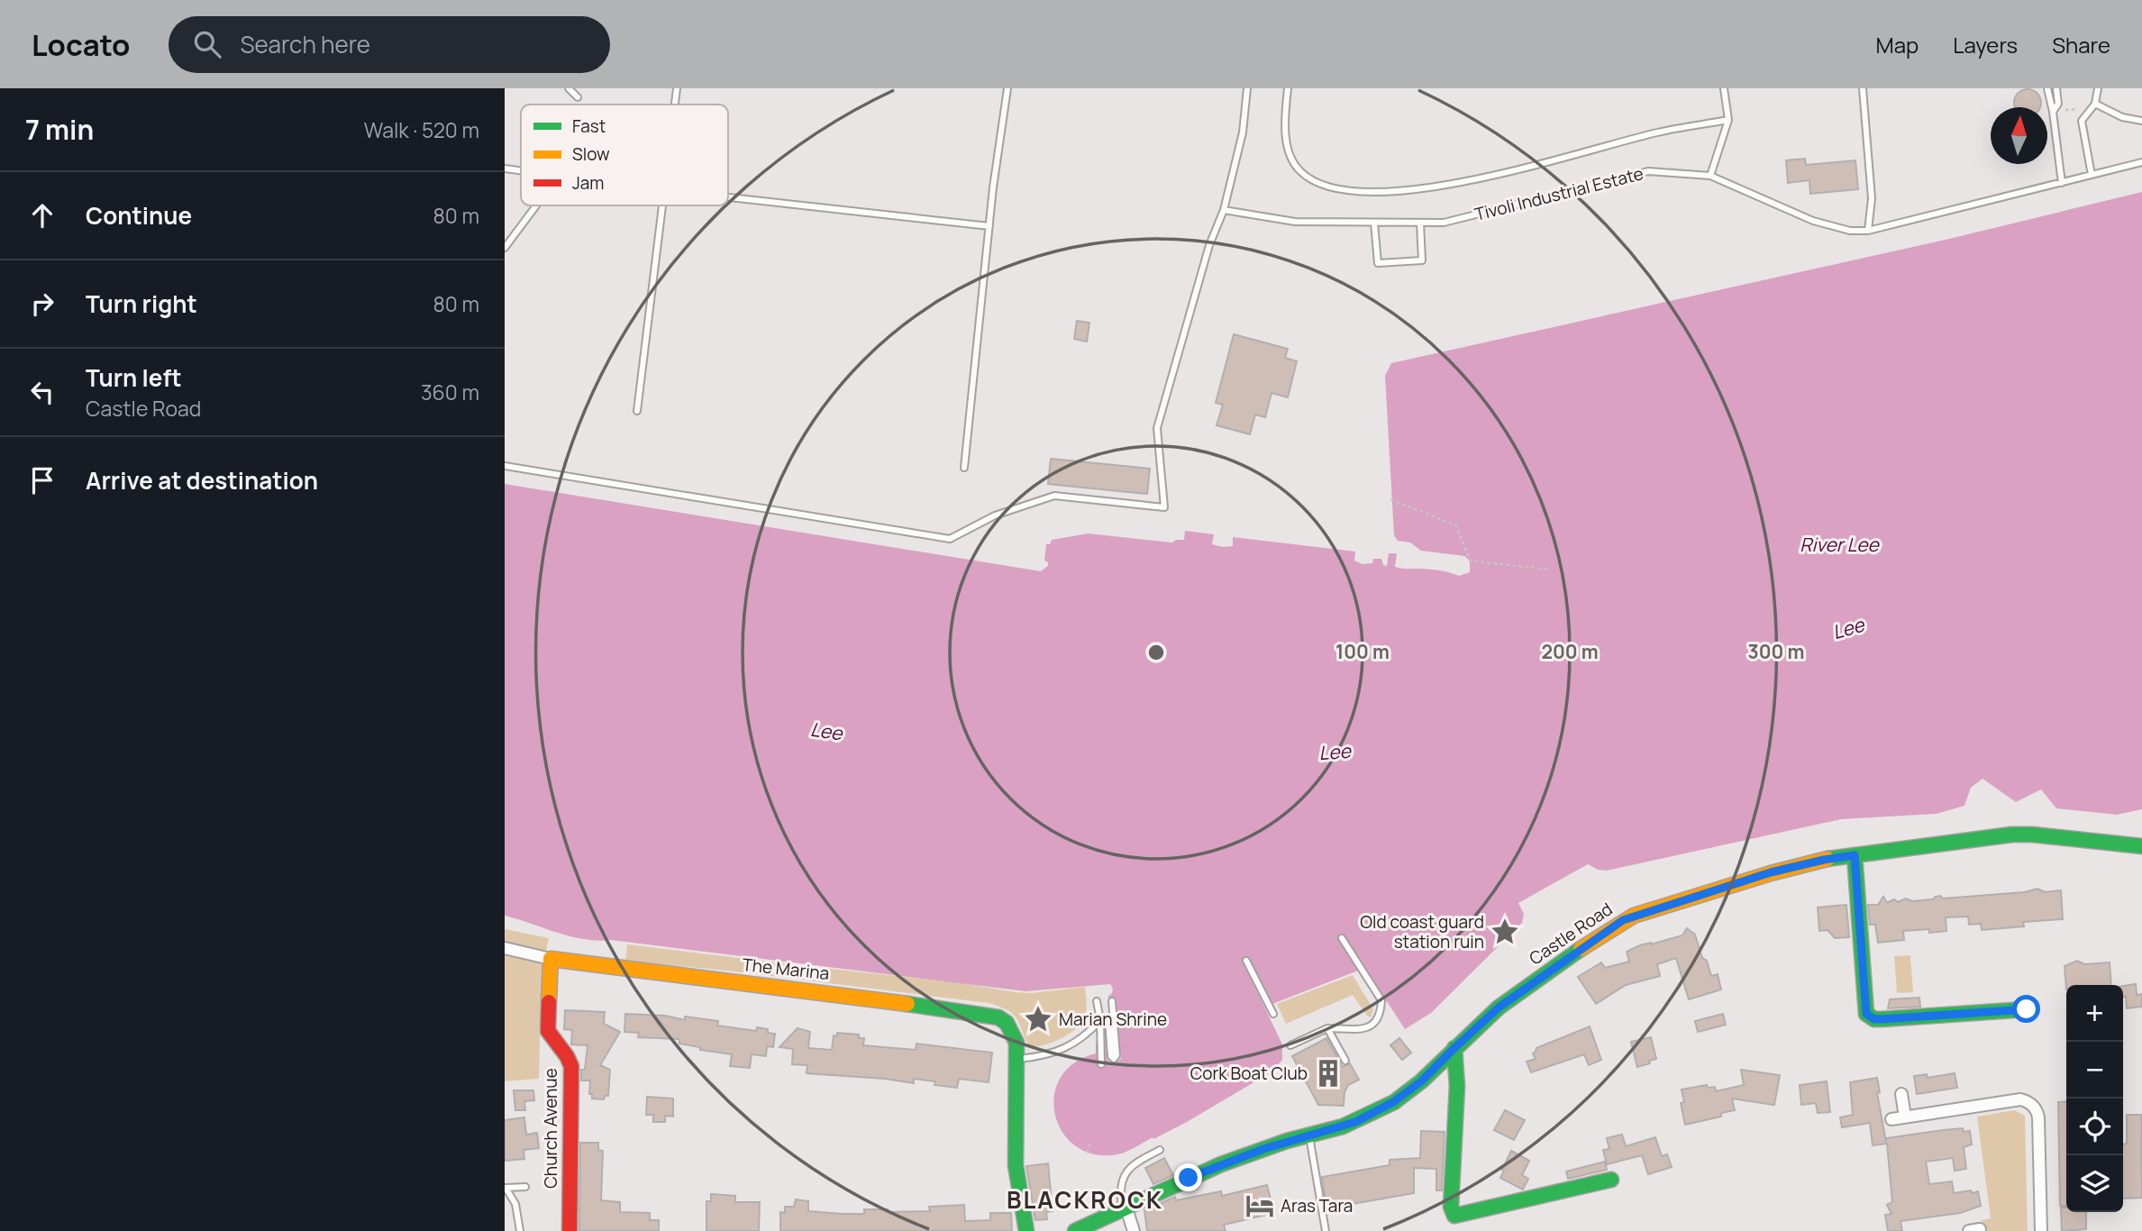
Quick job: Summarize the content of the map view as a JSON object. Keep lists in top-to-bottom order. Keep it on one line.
{"streets":{"street":["Castle Road","The Marina","Church Avenue"],"lane":["Tivoli Industrial Estate"]},"crossings":[["The Marina","Church Avenue"]],"districts":["BLACKROCK"],"water":["River Lee","Lee"],"places":{"place":["Old coast guard station ruin","Marian Shrine"],"building":["Cork Boat Club"],"hotel":["Aras Tara"]},"legend":["Fast","Slow","Jam"],"north":"top","page":{"header":"Locato","search":"Search here","nav":["Map","Layers","Share"],"heading":["7 min","Walk · 520 m"],"list":[["Continue","80 m"],["Turn right","80 m"],["Turn left","Castle Road","360 m"],"Arrive at destination"],"map_buttons":["+","−"]},"rings":["100 m","200 m","300 m"]}
